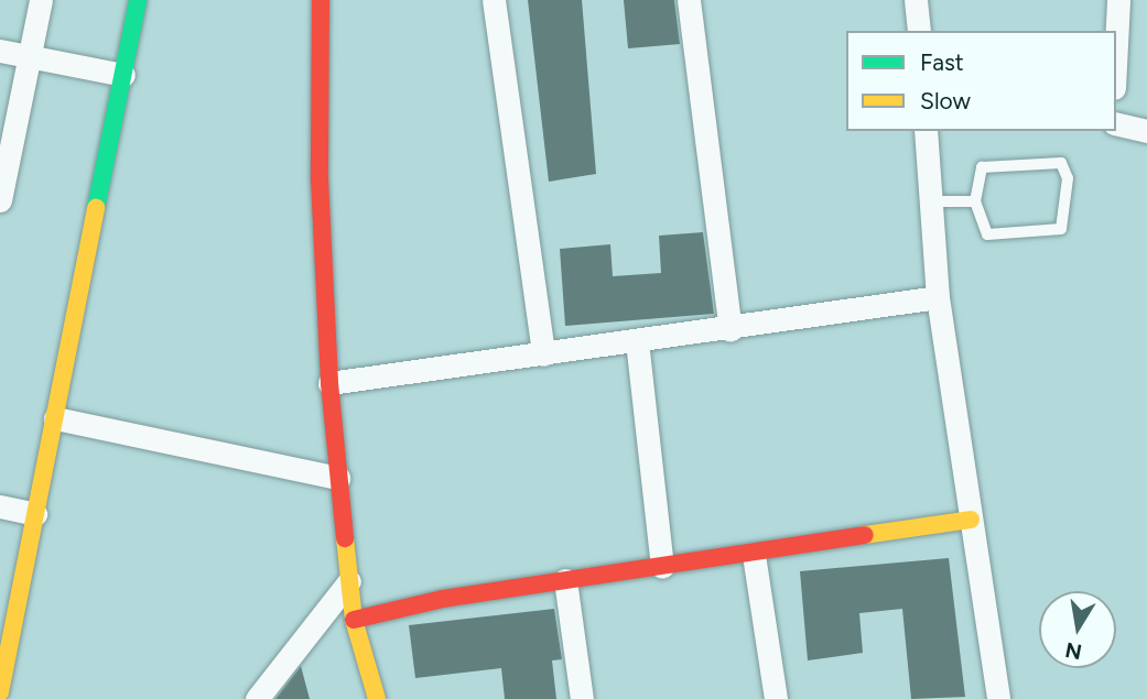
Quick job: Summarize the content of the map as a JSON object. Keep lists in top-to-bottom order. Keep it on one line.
{"legend":["Fast","Slow"],"north":"bottom"}
